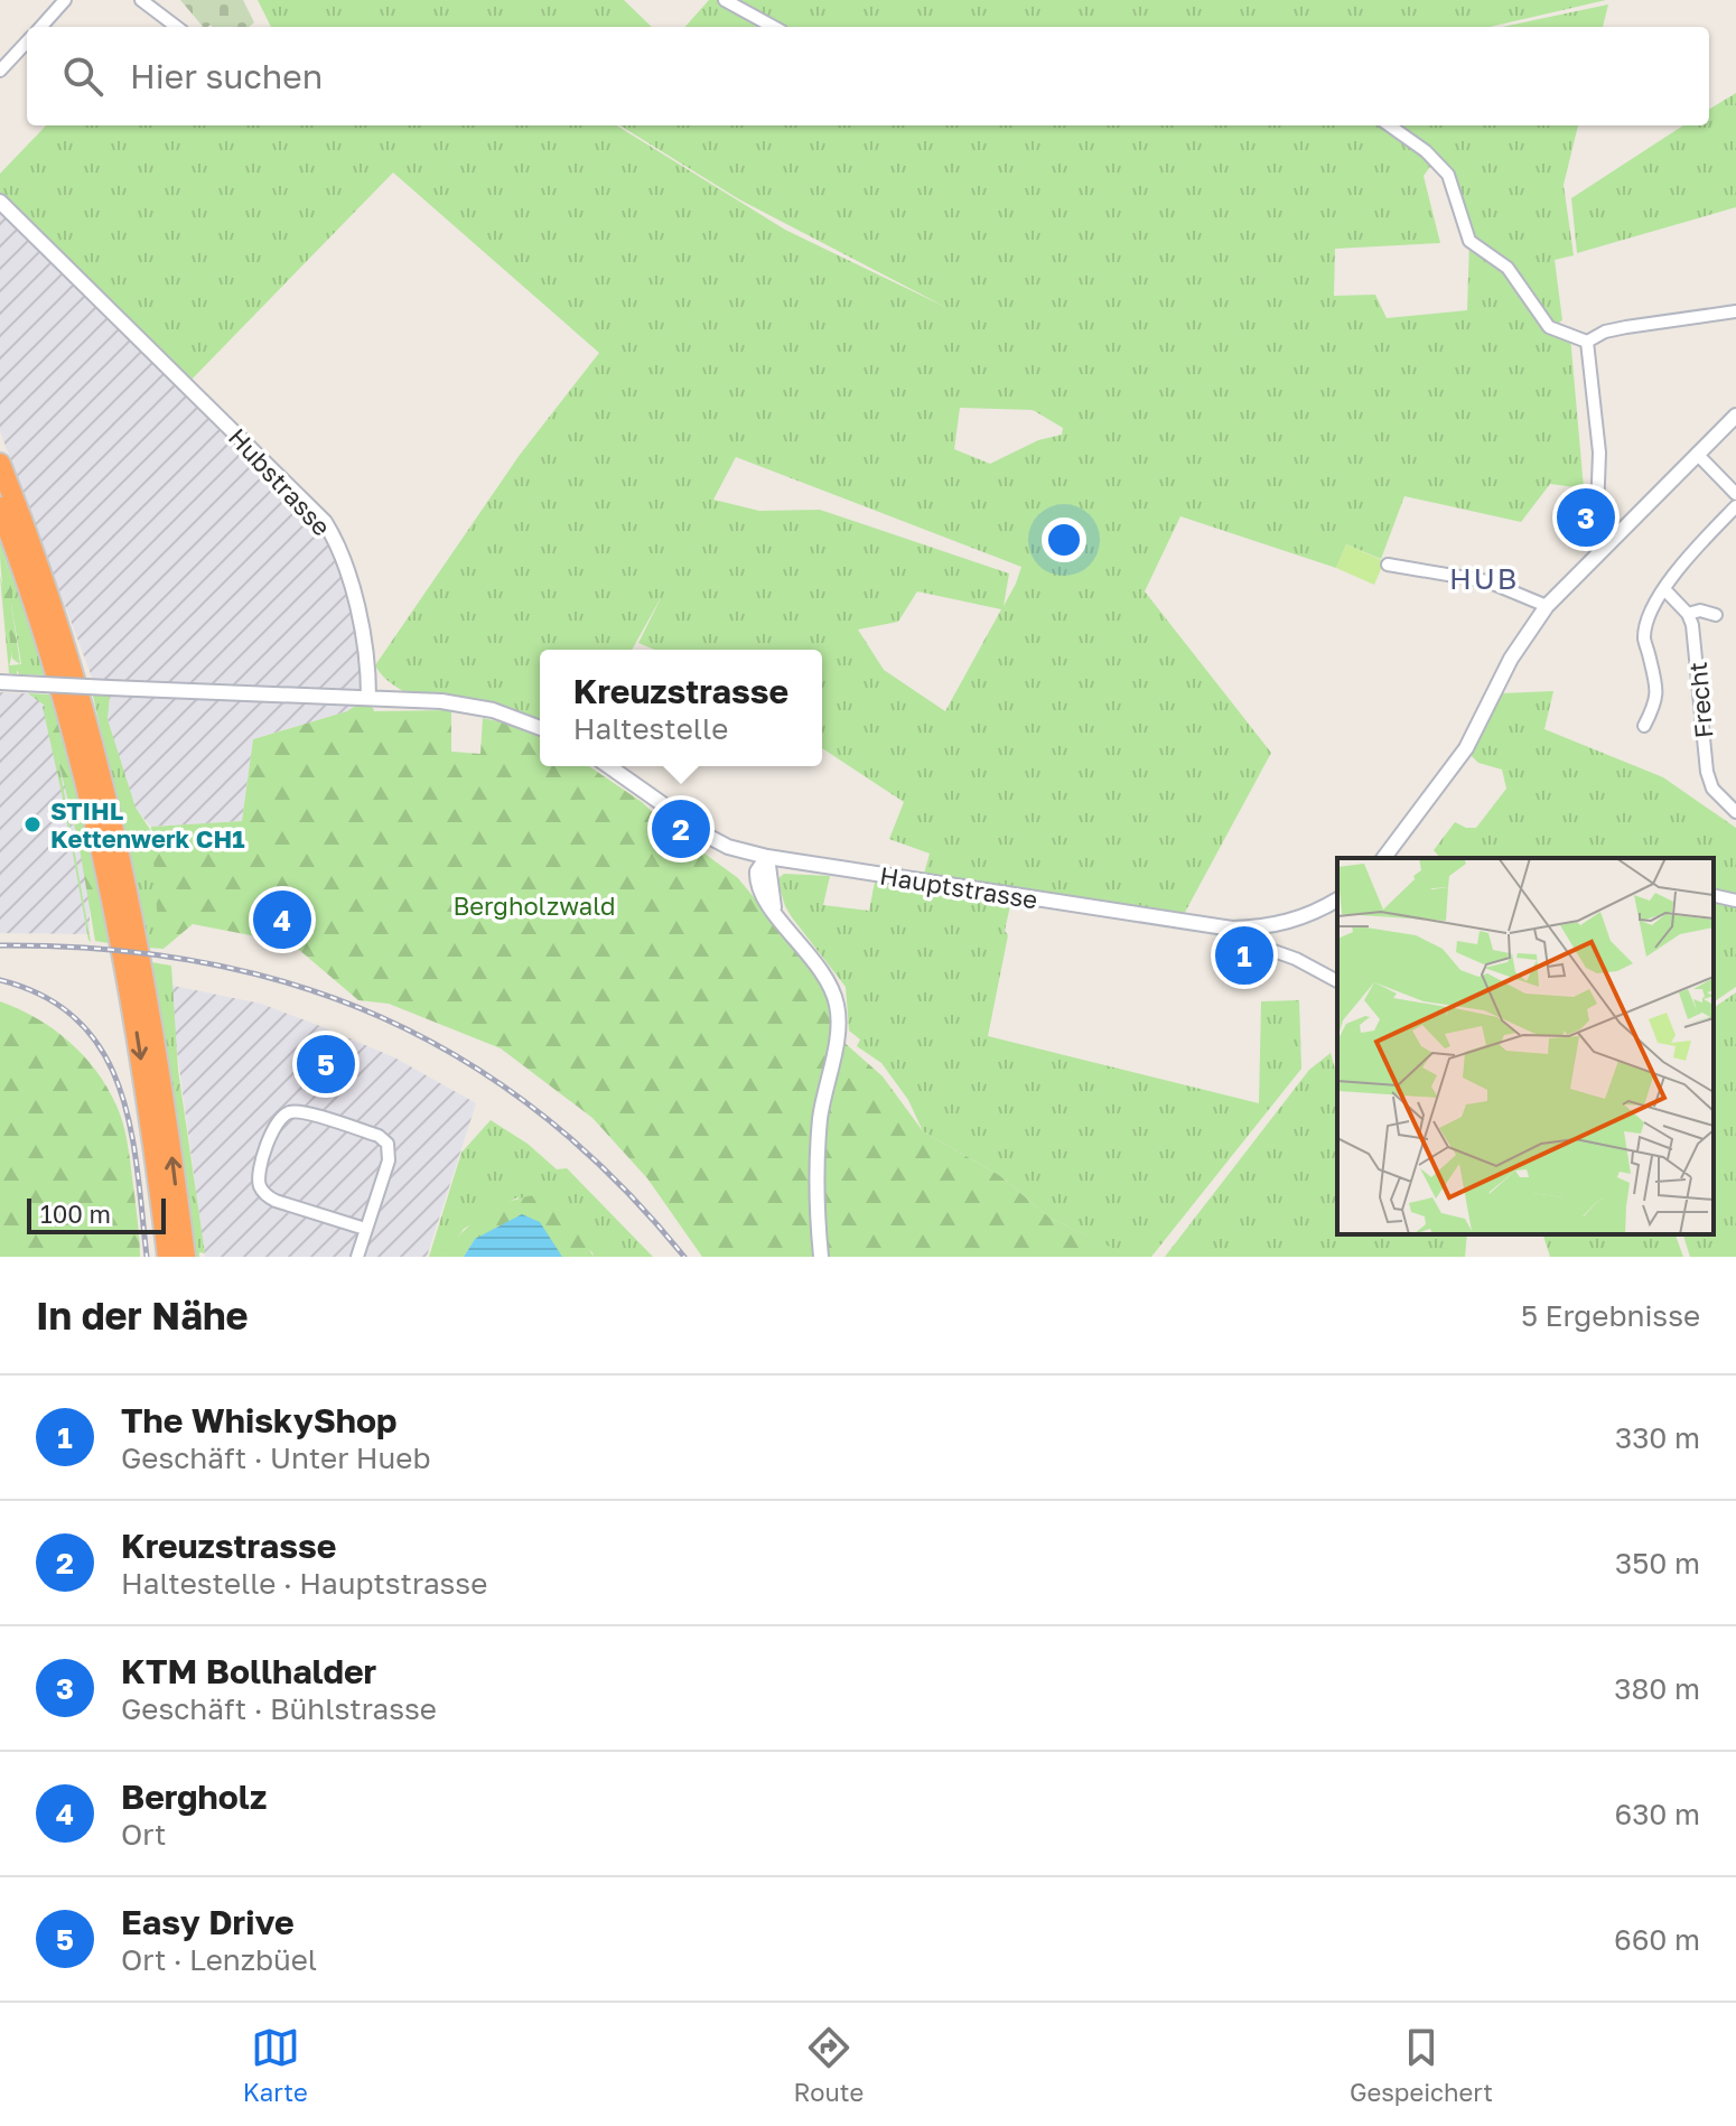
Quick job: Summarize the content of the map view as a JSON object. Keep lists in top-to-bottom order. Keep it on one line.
{"streets":{"street":["Hubstrasse","Frecht","Hauptstrasse"]},"districts":["HUB"],"parks":["Bergholzwald"],"places":["STIHL Kettenwerk CH1"],"scale_bar":"100 m","page":{"search":"Hier suchen","pins":["3","2","4","1","5"],"popup":["Kreuzstrasse","Haltestelle"],"scale":"100 m","heading":["In der Nähe","5 Ergebnisse"],"list":[{"mark":"1","name":"The WhiskyShop","note":"Geschäft · Unter Hueb","value":"330 m"},{"mark":"2","name":"Kreuzstrasse","note":"Haltestelle · Hauptstrasse","value":"350 m"},{"mark":"3","name":"KTM Bollhalder","note":"Geschäft · Bühlstrasse","value":"380 m"},{"mark":"4","name":"Bergholz","note":"Ort","value":"630 m"},{"mark":"5","name":"Easy Drive","note":"Ort · Lenzbüel","value":"660 m"}],"nav":["Karte","Route","Gespeichert"]}}
